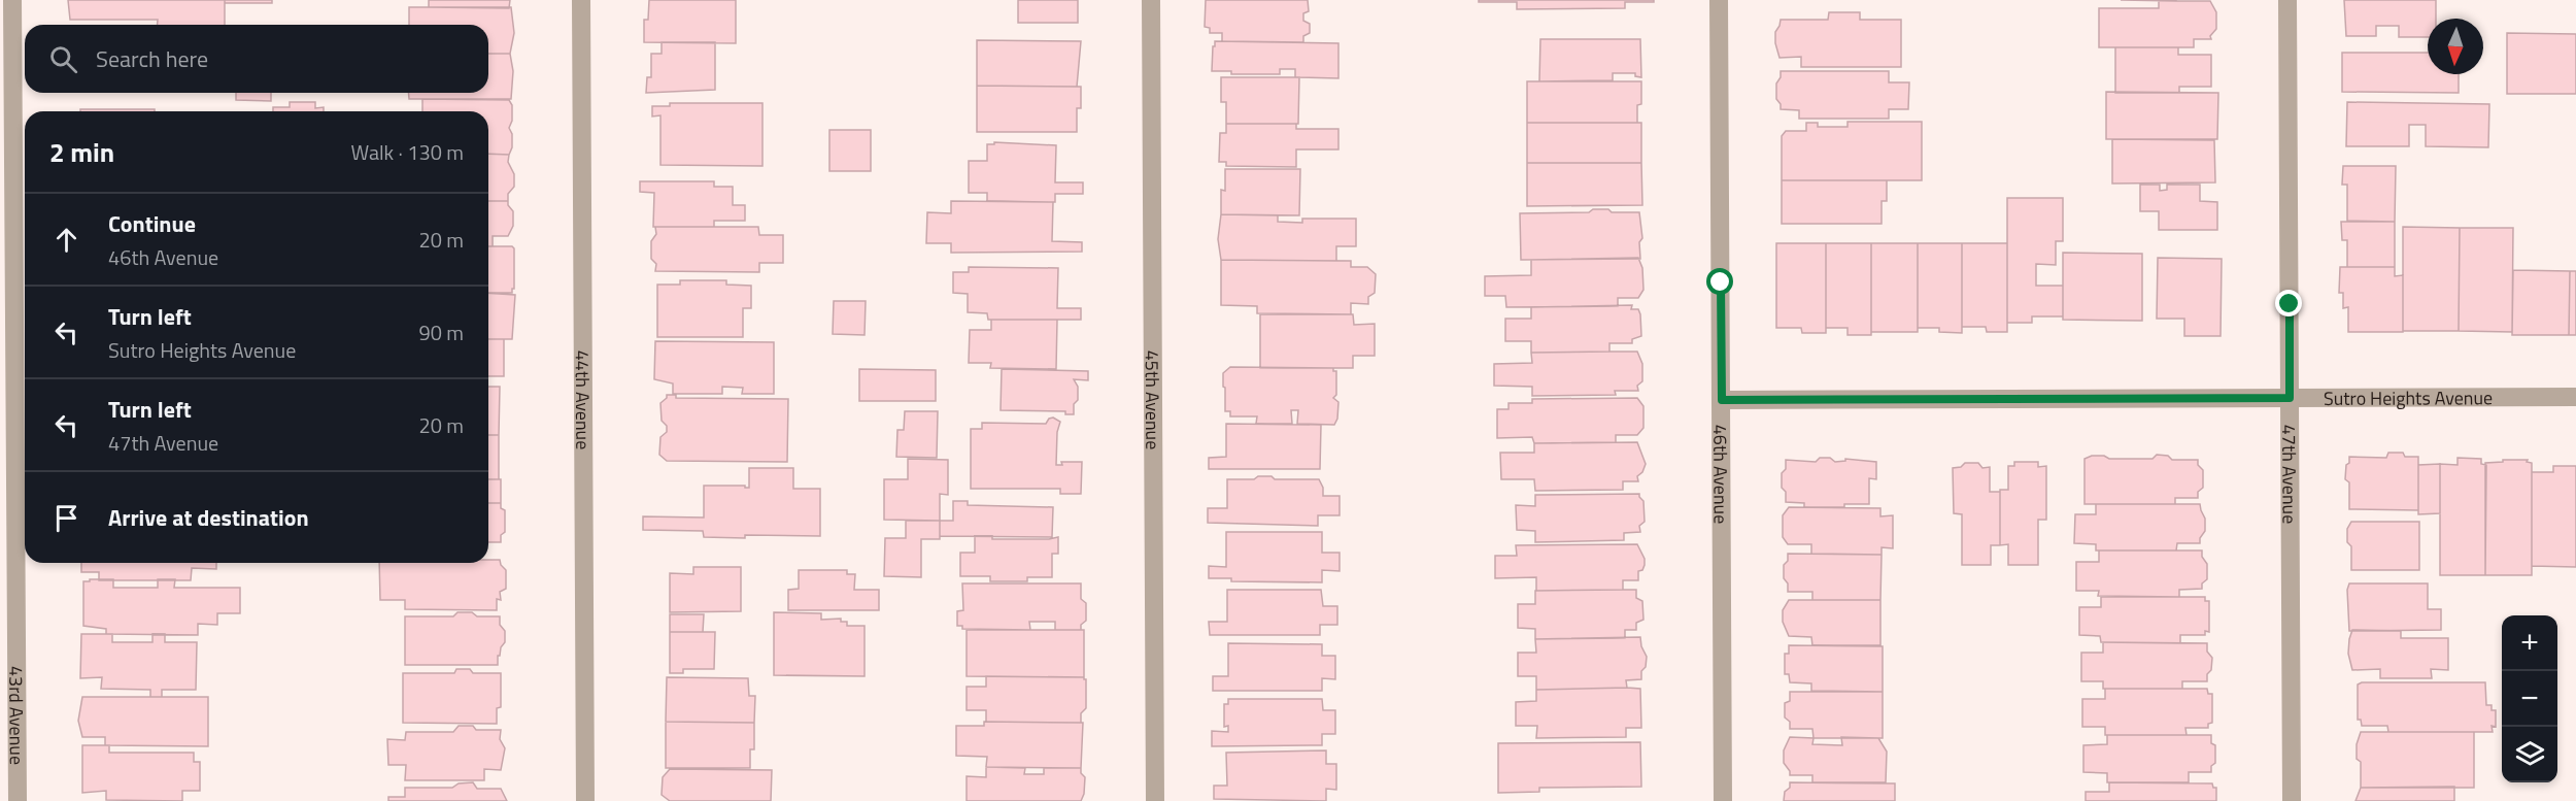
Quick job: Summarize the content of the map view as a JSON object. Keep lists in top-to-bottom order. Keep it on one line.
{"streets":{"street":["Sutro Heights Avenue","45th Avenue","44th Avenue","46th Avenue","47th Avenue","43rd Avenue"]},"crossings":[["Sutro Heights Avenue","46th Avenue"],["Sutro Heights Avenue","47th Avenue"]],"north":"bottom","page":{"search":"Search here","heading":["2 min","Walk · 130 m"],"list":[["Continue","46th Avenue","20 m"],["Turn left","Sutro Heights Avenue","90 m"],["Turn left","47th Avenue","20 m"],"Arrive at destination"],"map_buttons":["+","−"]}}
